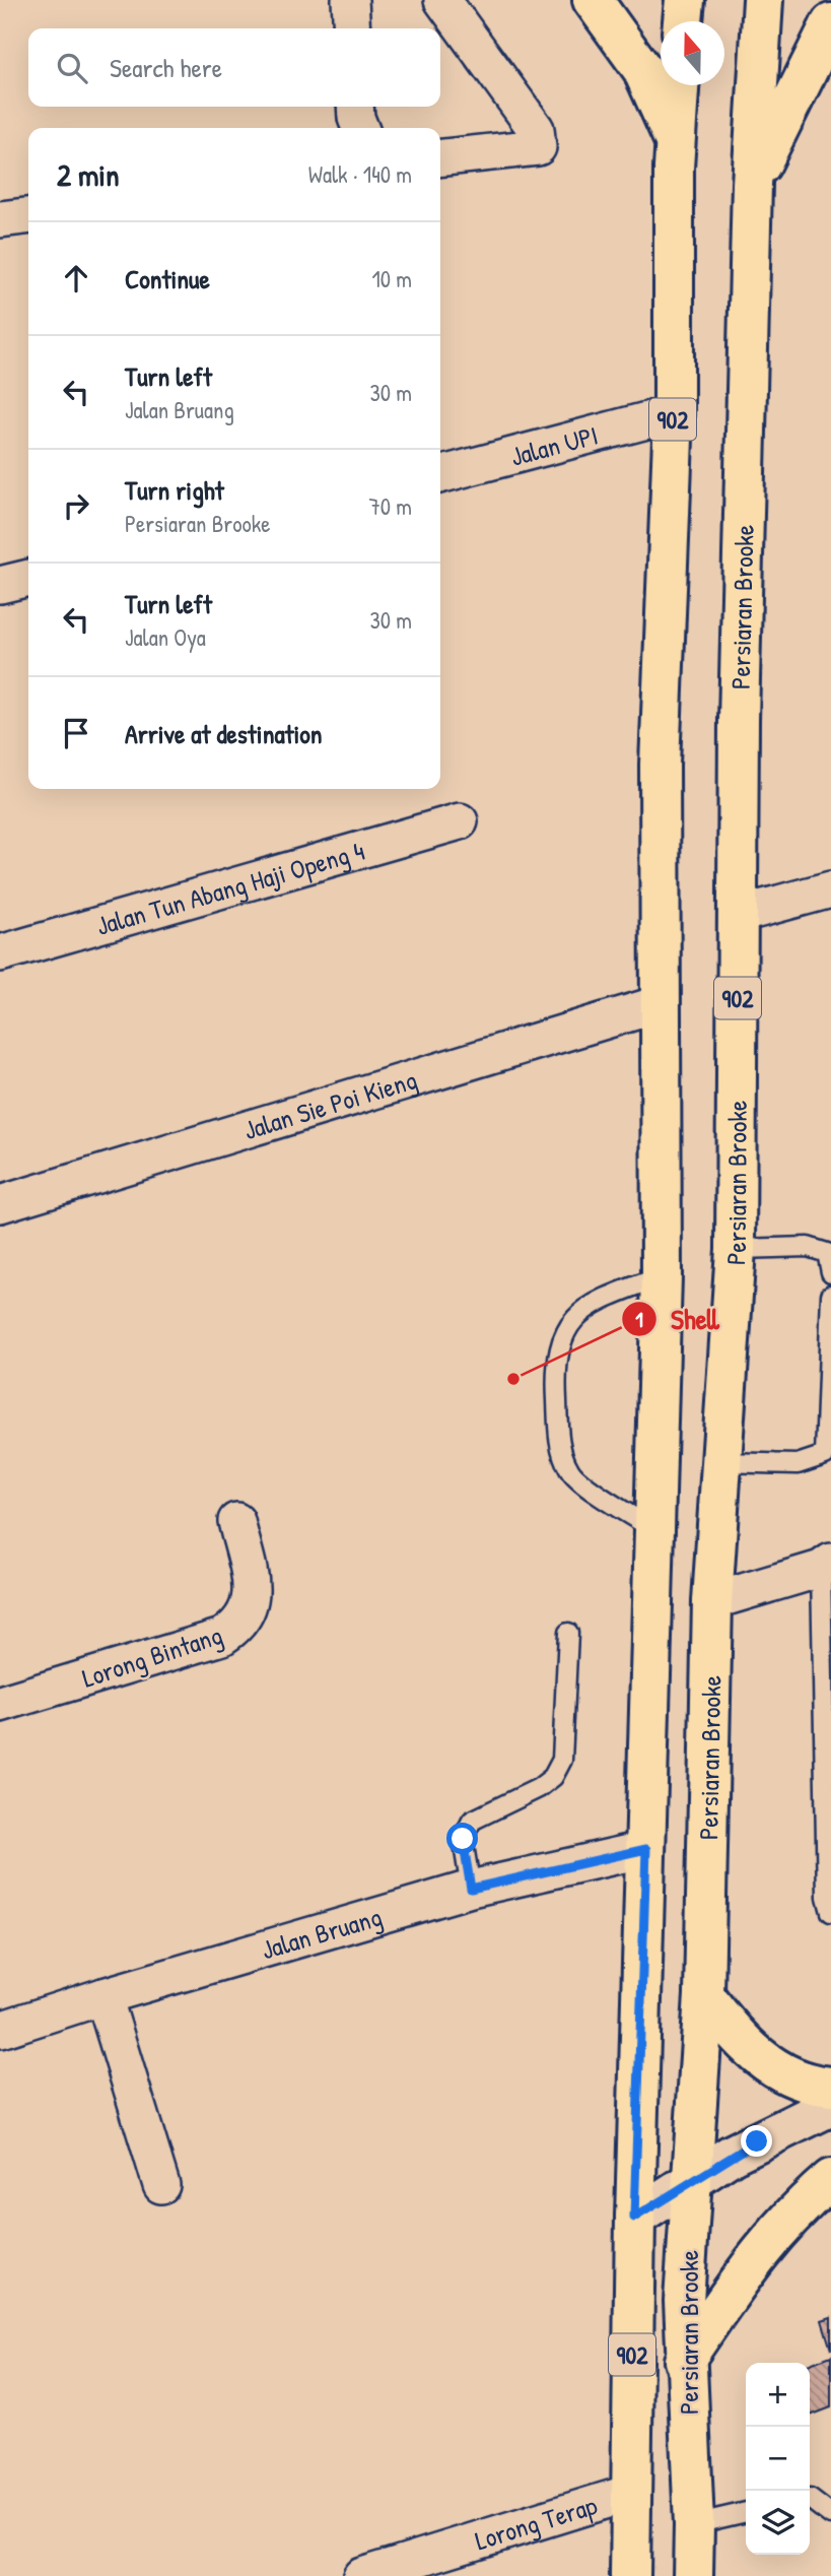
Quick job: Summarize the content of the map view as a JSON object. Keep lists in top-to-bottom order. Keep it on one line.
{"streets":{"main road":["902","Persiaran Brooke"],"street":["Jalan UPI","Jalan Tun Abang Haji Openg 4","Jalan Sie Poi Kieng","Lorong Bintang","Jalan Bruang","Lorong Terap"]},"crossings":[["Jalan UPI","Persiaran Brooke"],["Persiaran Brooke","Jalan Sie Poi Kieng"],["Persiaran Brooke","Jalan Bruang"],["Persiaran Brooke","Lorong Terap"]],"places":["Shell"],"north":"top","page":{"search":"Search here","heading":["2 min","Walk · 140 m"],"list":[["Continue","10 m"],["Turn left","Jalan Bruang","30 m"],["Turn right","Persiaran Brooke","70 m"],["Turn left","Jalan Oya","30 m"],"Arrive at destination"],"map_buttons":["+","−"]}}
